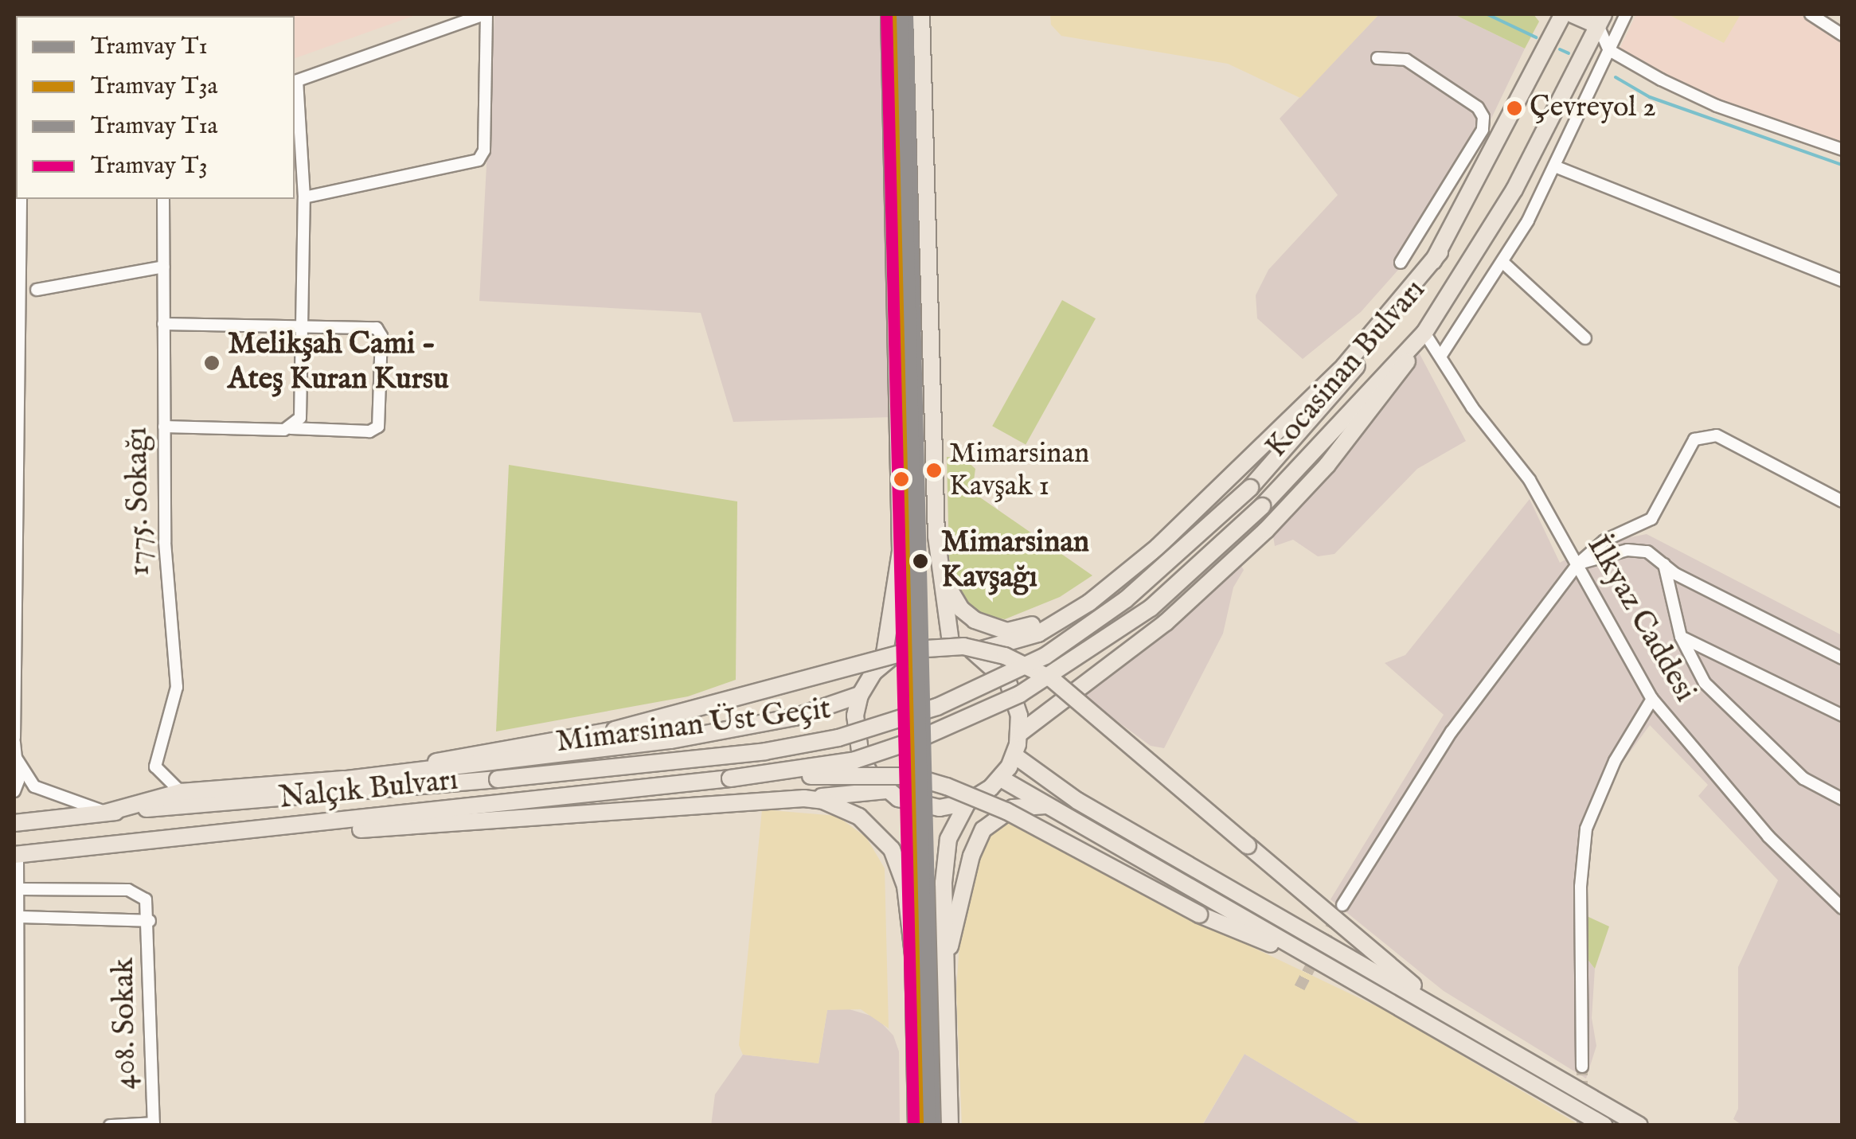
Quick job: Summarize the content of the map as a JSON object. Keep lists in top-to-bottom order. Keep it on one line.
{"streets":{"highway":["Kocasinan Bulvarı","Mimarsinan Üst Geçit","Nalçık Bulvarı"],"street":["1775. Sokağı","İlkyaz Caddesi","408. Sokak"]},"crossings":[["Kocasinan Bulvarı","İlkyaz Caddesi"],["Kocasinan Bulvarı","Mimarsinan Üst Geçit"],["Mimarsinan Üst Geçit","Nalçık Bulvarı"]],"places":["Çevreyol 2","Melikşah Cami - Ateş Kuran Kursu","Mimarsinan Kavşak 1","Mimarsinan Kavşağı"],"lines":["tram line T1","tram line T3a","tram line T1a","tram line T3"],"legend":["Tramvay T1","Tramvay T3a","Tramvay T1a","Tramvay T3"]}
